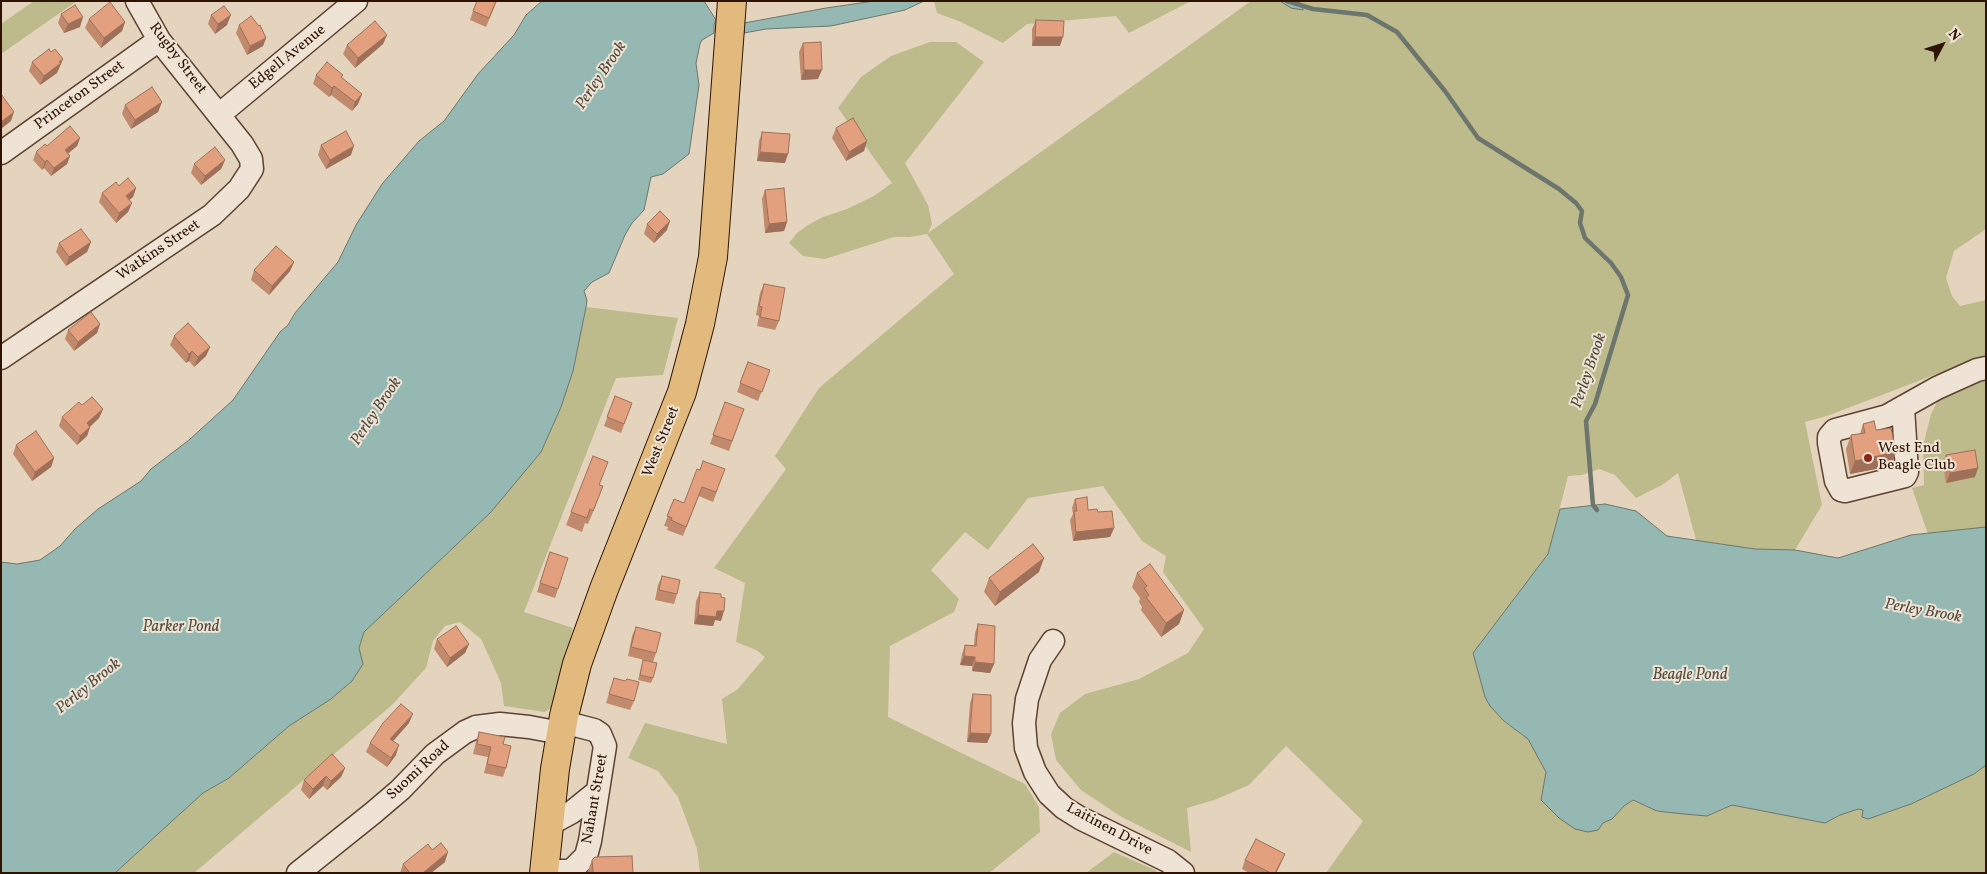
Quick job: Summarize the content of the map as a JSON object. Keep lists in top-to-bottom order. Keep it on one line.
{"streets":{"main road":["West Street"],"street":["Edgell Avenue","Rugby Street","Princeton Street","Watkins Street","Suomi Road","Nahant Street","Laitinen Drive"]},"crossings":[["Edgell Avenue","Rugby Street"],["Edgell Avenue","Watkins Street"],["Rugby Street","Princeton Street"],["Rugby Street","Watkins Street"],["West Street","Suomi Road"],["West Street","Nahant Street"],["Suomi Road","Nahant Street"]],"water":["Perley Brook","Parker Pond","Beagle Pond"],"places":["West End Beagle Club"],"north":"top right"}
